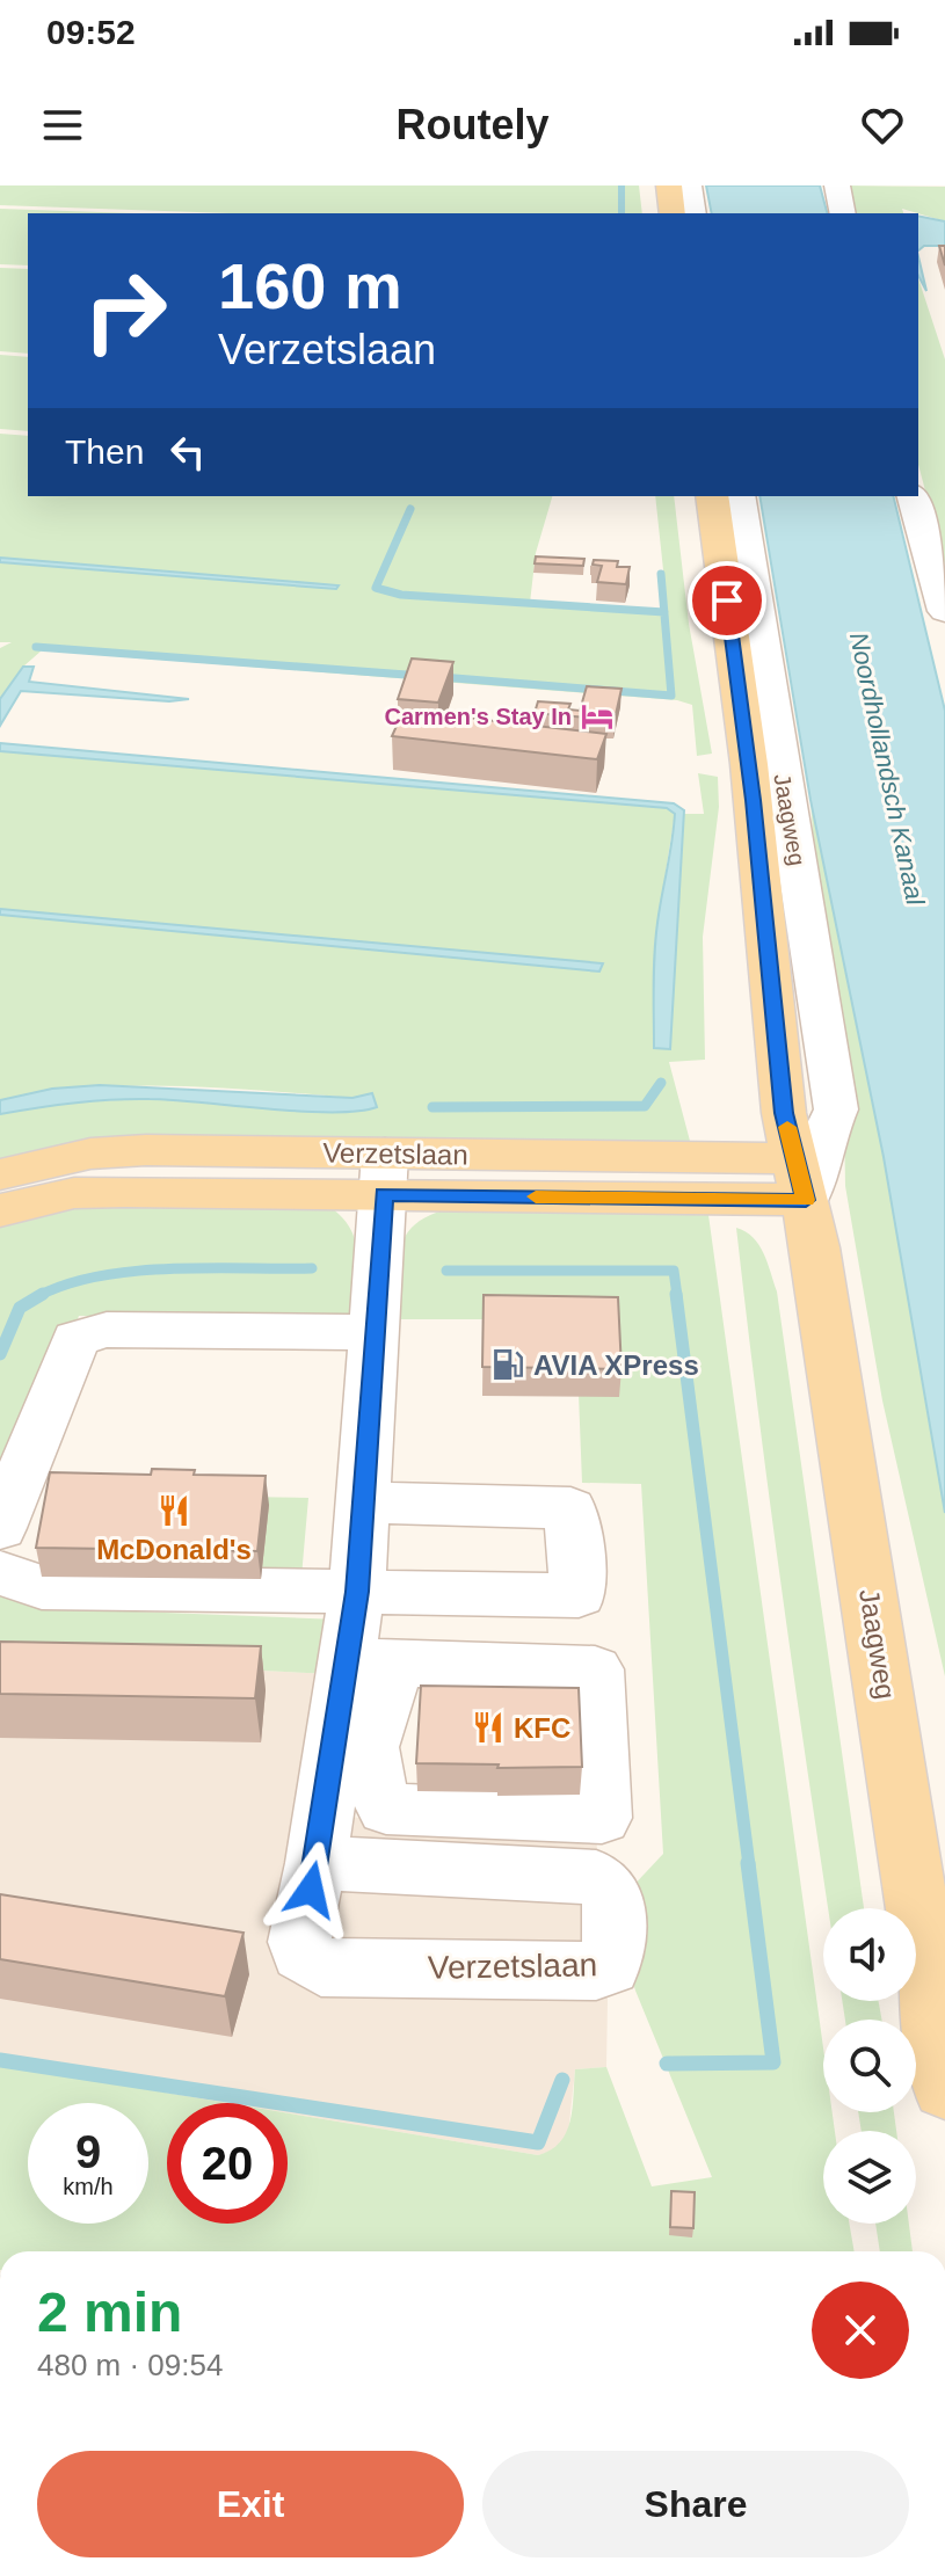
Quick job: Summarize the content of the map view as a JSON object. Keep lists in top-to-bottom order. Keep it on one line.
{"streets":{"main road":["Jaagweg","Verzetslaan"]},"crossings":[["Jaagweg","Verzetslaan"]],"water":["Noordhollandsch Kanaal"],"places":{"hotel":["Carmen's Stay In"],"fuel station":["AVIA XPress"],"restaurant":["McDonald's","KFC"]},"page":{"status":"09:52","header":"Routely","turn":["160 m","Verzetslaan"],"then":"Then","speed":"9 km/h","limit":"20","heading":["2 min","480 m · 09:54"],"buttons":["Exit","Share"]}}
